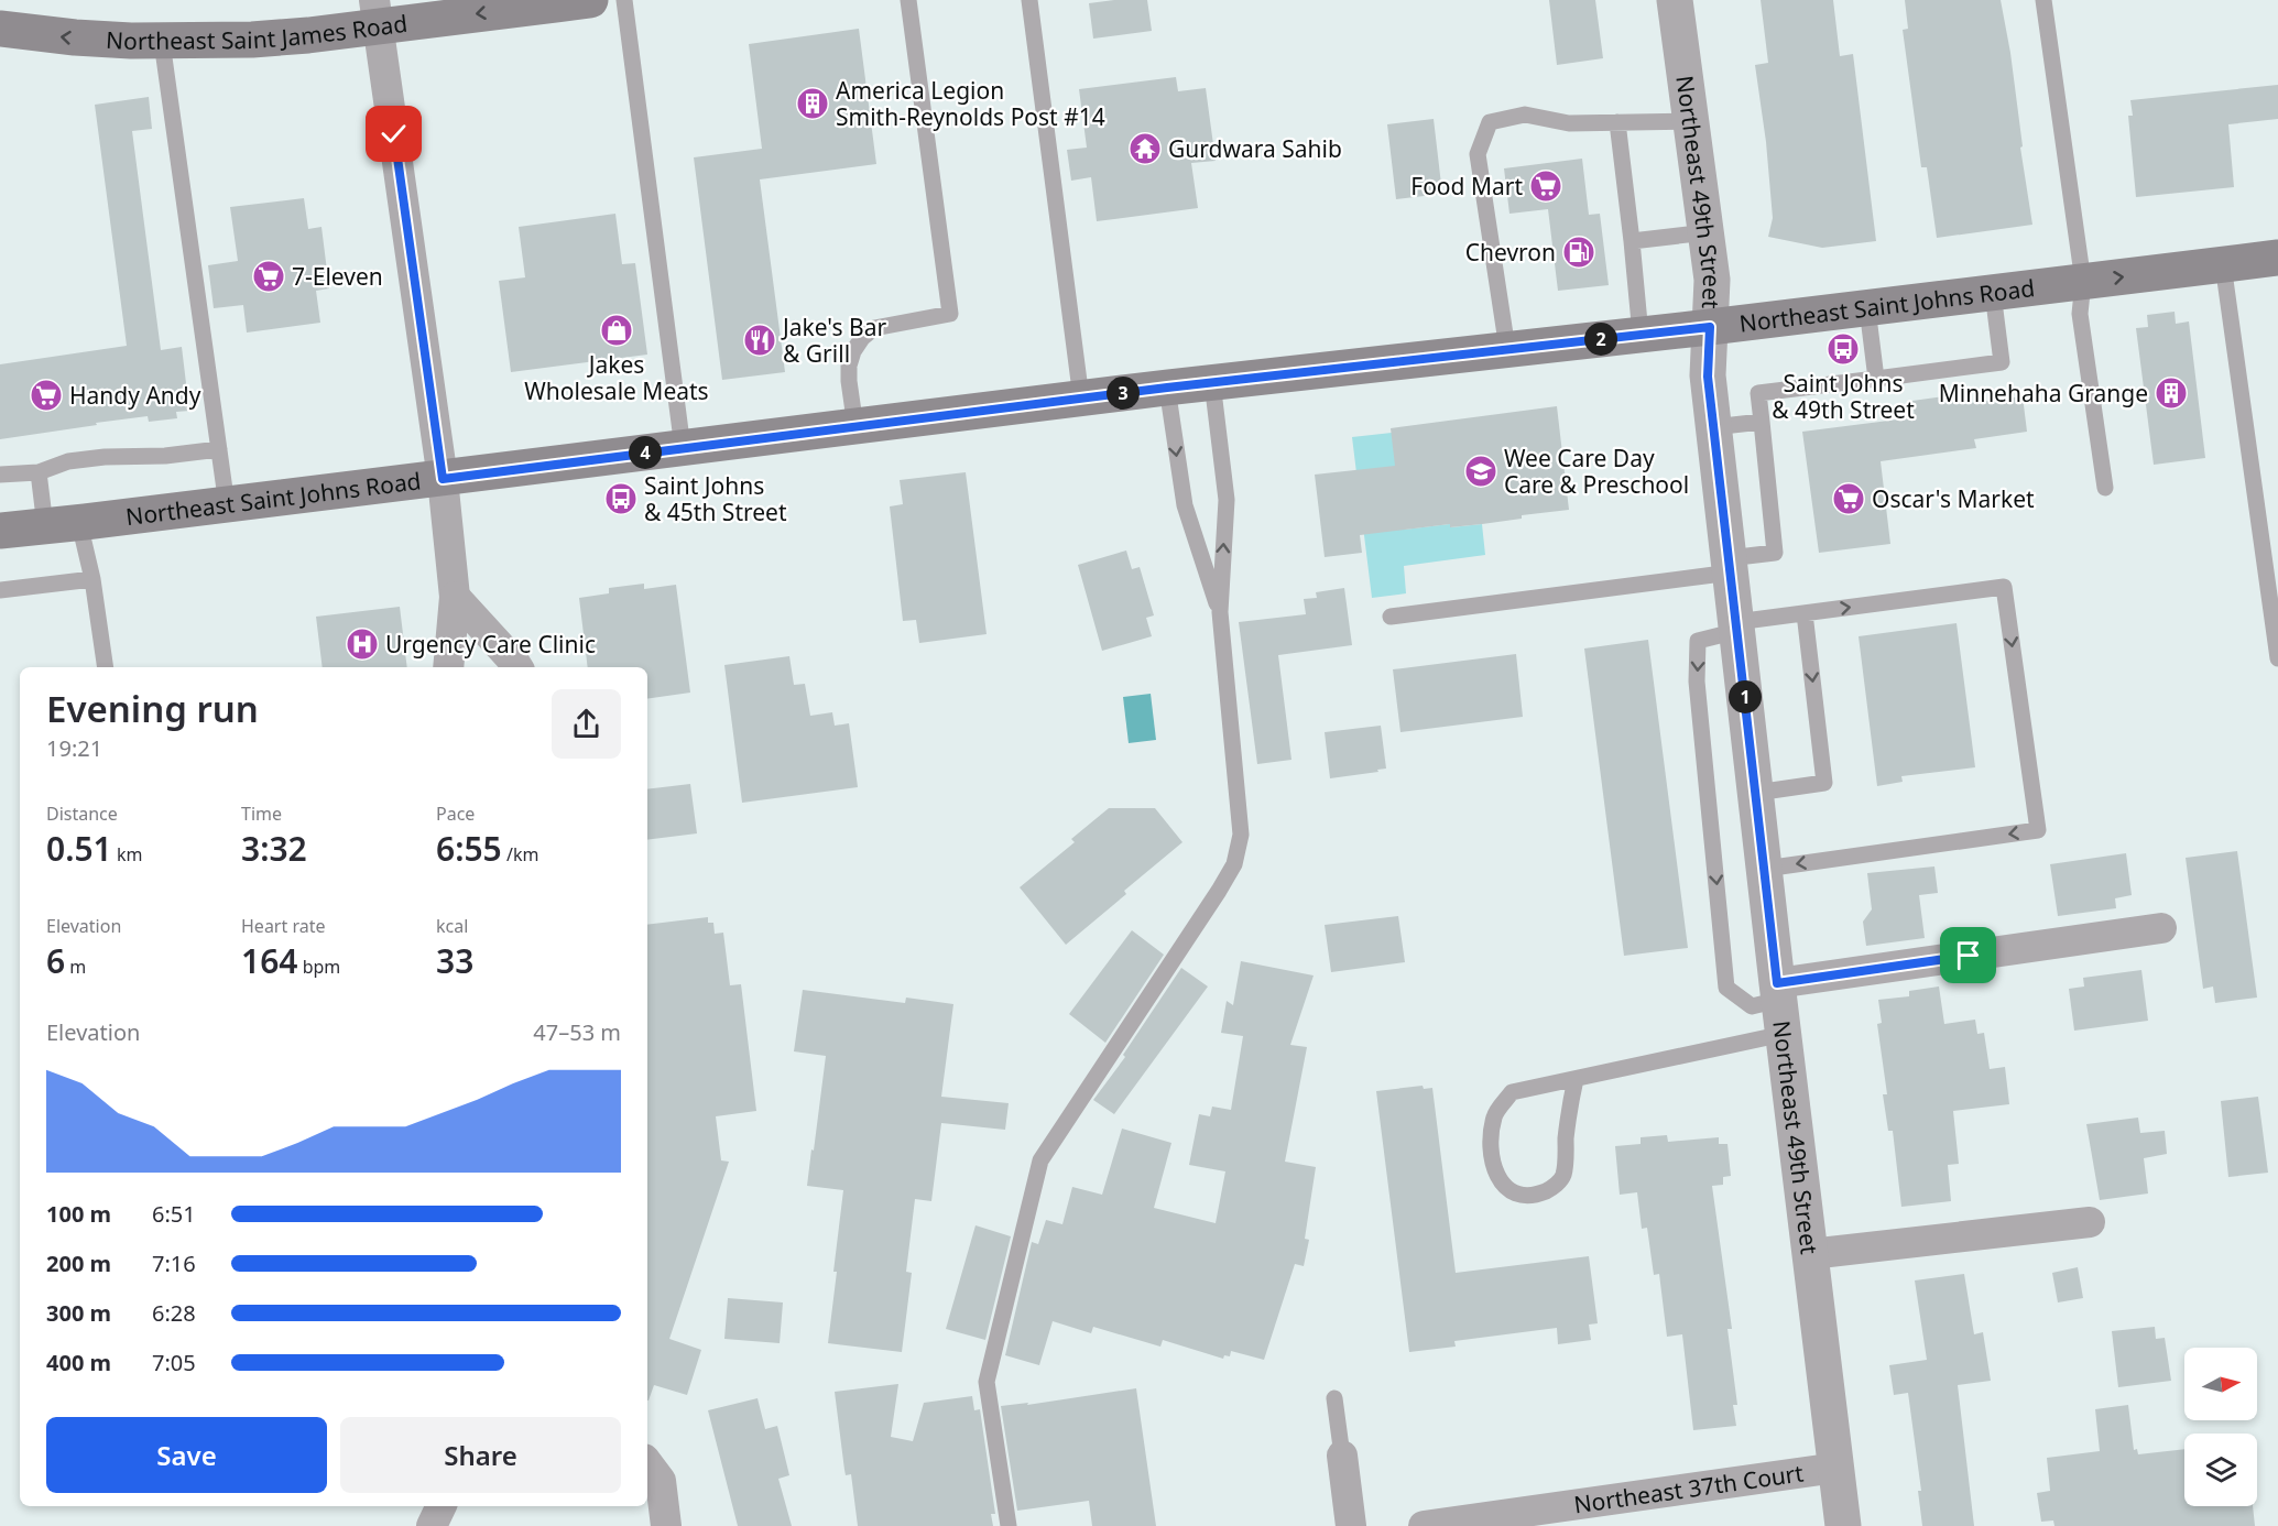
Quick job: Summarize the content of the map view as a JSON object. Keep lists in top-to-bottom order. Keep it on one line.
{"streets":{"main road":["Northeast Saint James Road","Northeast Saint Johns Road"],"street":["Northeast 49th Street","Northeast 37th Court"]},"crossings":[["Northeast 49th Street","Northeast Saint Johns Road"],["Northeast 49th Street","Northeast 37th Court"]],"one_way":["Northeast Saint James Road"],"places":{"building":["America Legion Smith-Reynolds Post #14","Minnehaha Grange"],"temple":["Gurdwara Sahib"],"supermarket":["Food Mart","7-Eleven","Handy Andy","Oscar's Market"],"fuel station":["Chevron"],"shop":["Jakes Wholesale Meats"],"restaurant":["Jake's Bar & Grill"],"bus stop":["Saint Johns & 49th Street","Saint Johns & 45th Street"],"school or university":["Wee Care Day Care & Preschool"],"hospital":["Urgency Care Clinic"]},"north":"right","page":{"pins":["2","3","4","1"],"heading":["Evening run","19:21"],"stats":[["Distance","0.51 km"],["Time","3:32"],["Pace","6:55 /km"],["Elevation","6 m"],["Heart rate","164 bpm"],["kcal","33"]],"chart":["Elevation","47–53 m"],"list":[{"name":"100 m","note":"6:51"},{"name":"200 m","note":"7:16"},{"name":"300 m","note":"6:28"},{"name":"400 m","note":"7:05"}],"buttons":["Save","Share"]}}
